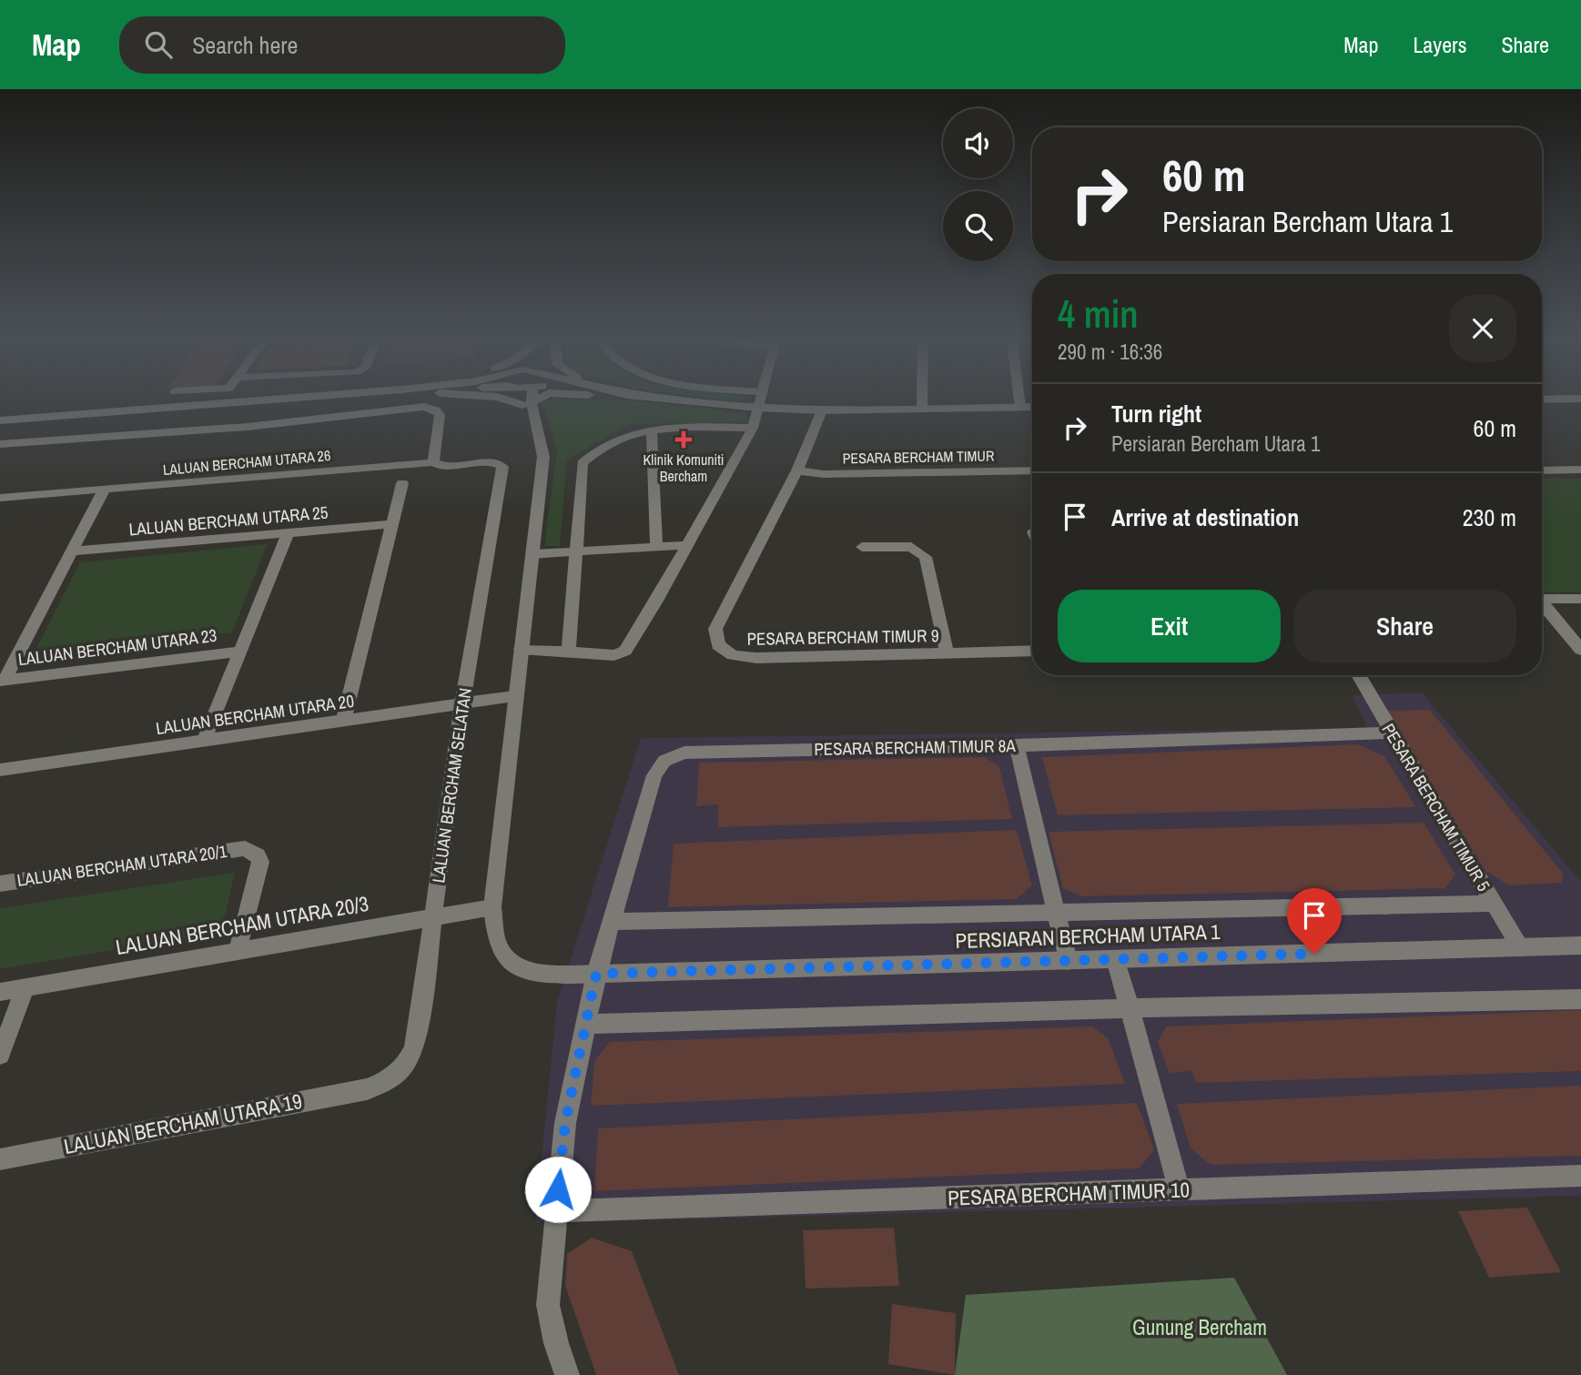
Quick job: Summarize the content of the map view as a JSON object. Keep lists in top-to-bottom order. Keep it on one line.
{"streets":{"street":["PESARA BERCHAM TIMUR","LALUAN BERCHAM UTARA 26","LALUAN BERCHAM UTARA 25","PESARA BERCHAM TIMUR 9","LALUAN BERCHAM UTARA 23","LALUAN BERCHAM UTARA 20","PESARA BERCHAM TIMUR 8A","LALUAN BERCHAM SELATAN","PESARA BERCHAM TIMUR 5","LALUAN BERCHAM UTARA 20/1","LALUAN BERCHAM UTARA 20/3","PERSIARAN BERCHAM UTARA 1","LALUAN BERCHAM UTARA 19","PESARA BERCHAM TIMUR 10"]},"crossings":[["PESARA BERCHAM TIMUR","PESARA BERCHAM TIMUR 9"],["LALUAN BERCHAM UTARA 26","LALUAN BERCHAM SELATAN"],["LALUAN BERCHAM UTARA 20","LALUAN BERCHAM SELATAN"],["LALUAN BERCHAM UTARA 20","PERSIARAN BERCHAM UTARA 1"],["PESARA BERCHAM TIMUR 8A","PESARA BERCHAM TIMUR 5"],["PESARA BERCHAM TIMUR 8A","PERSIARAN BERCHAM UTARA 1"],["PESARA BERCHAM TIMUR 8A","PESARA BERCHAM TIMUR 10"],["LALUAN BERCHAM SELATAN","LALUAN BERCHAM UTARA 20/3"],["LALUAN BERCHAM SELATAN","LALUAN BERCHAM UTARA 19"],["PESARA BERCHAM TIMUR 5","PERSIARAN BERCHAM UTARA 1"],["LALUAN BERCHAM UTARA 20/1","LALUAN BERCHAM UTARA 20/3"],["LALUAN BERCHAM UTARA 20/3","PERSIARAN BERCHAM UTARA 1"]],"parks":["Gunung Bercham"],"places":{"health":["Klinik Komuniti Bercham"]},"page":{"header":"Map","search":"Search here","nav":["Map","Layers","Share"],"turn":["60 m","Persiaran Bercham Utara 1"],"heading":["4 min","290 m · 16:36"],"list":[{"name":"Turn right","note":"Persiaran Bercham Utara 1","value":"60 m"},{"name":"Arrive at destination","value":"230 m"}],"buttons":["Exit","Share"]}}
